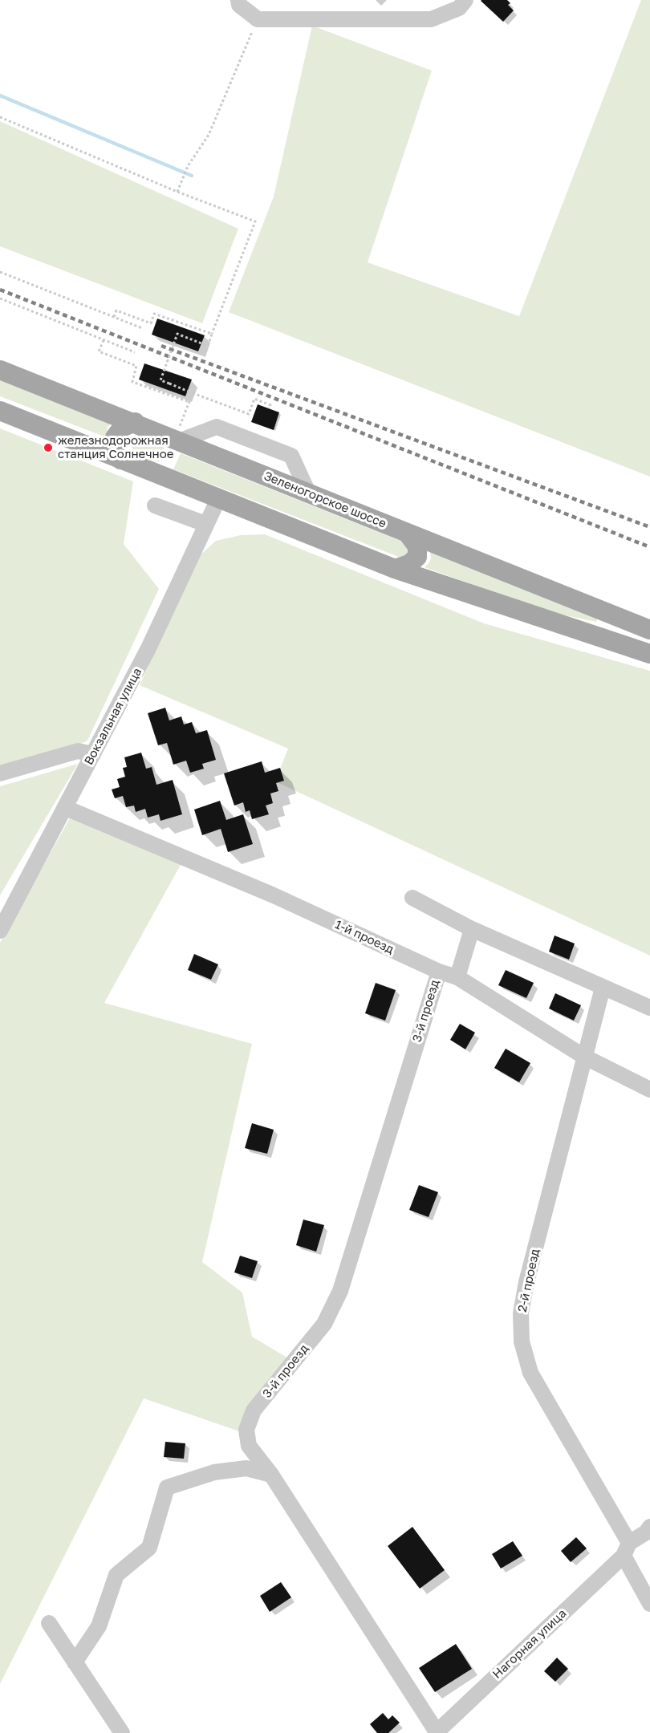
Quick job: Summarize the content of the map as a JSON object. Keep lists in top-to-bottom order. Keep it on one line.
{"streets":{"main road":["Зеленогорское шоссе"],"street":["Вокзальная улица","1-й проезд","3-й проезд","2-й проезд","Нагорная улица"]},"crossings":[["Вокзальная улица","1-й проезд"],["1-й проезд","3-й проезд"],["1-й проезд","2-й проезд"],["3-й проезд","Нагорная улица"],["2-й проезд","Нагорная улица"]],"places":["железнодорожная станция Солнечное"]}
